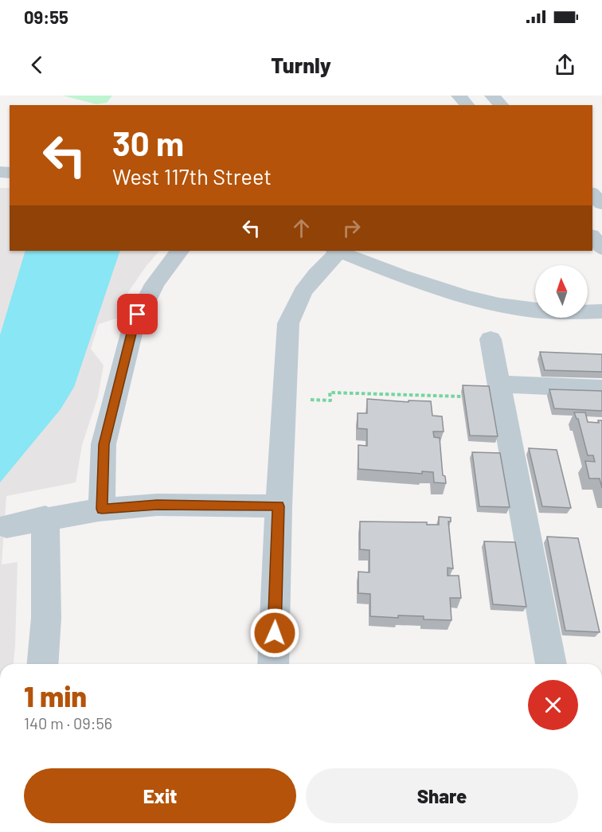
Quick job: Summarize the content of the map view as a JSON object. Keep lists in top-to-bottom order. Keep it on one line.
{"north":"top","page":{"status":"09:55","header":"Turnly","turn":["30 m","West 117th Street"],"heading":["1 min","140 m · 09:56"],"buttons":["Exit","Share"]}}
